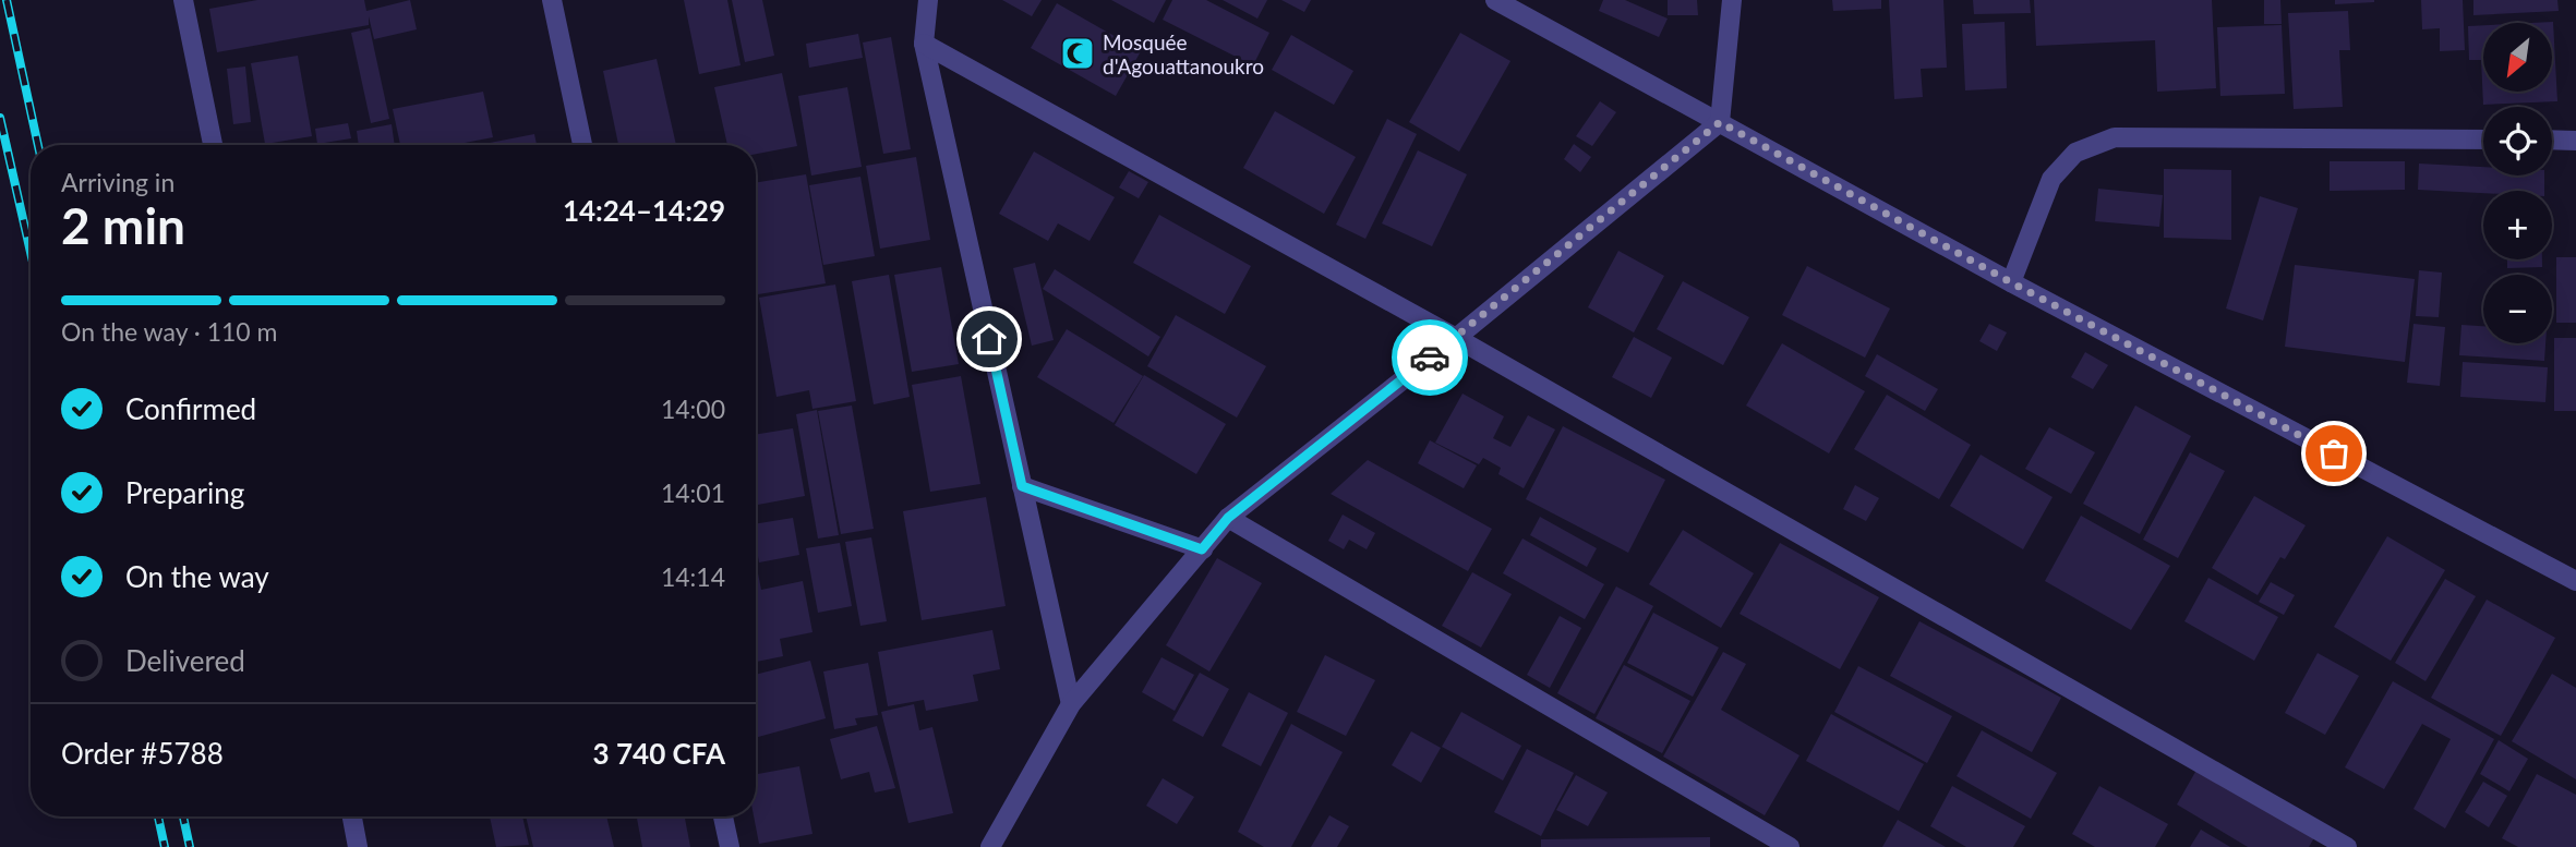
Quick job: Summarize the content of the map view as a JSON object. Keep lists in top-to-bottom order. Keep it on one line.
{"places":{"mosque":["Mosquée d'Agouattanoukro"]},"north":"bottom left","page":{"map_buttons":["+","−"],"heading":["2 min","Arriving in","14:24–14:29"],"panel":["Order #5788","3 740 CFA"],"bar":"On the way · 110 m","list":[["Confirmed","14:00"],["Preparing","14:01"],["On the way","14:14"],"Delivered"]}}
